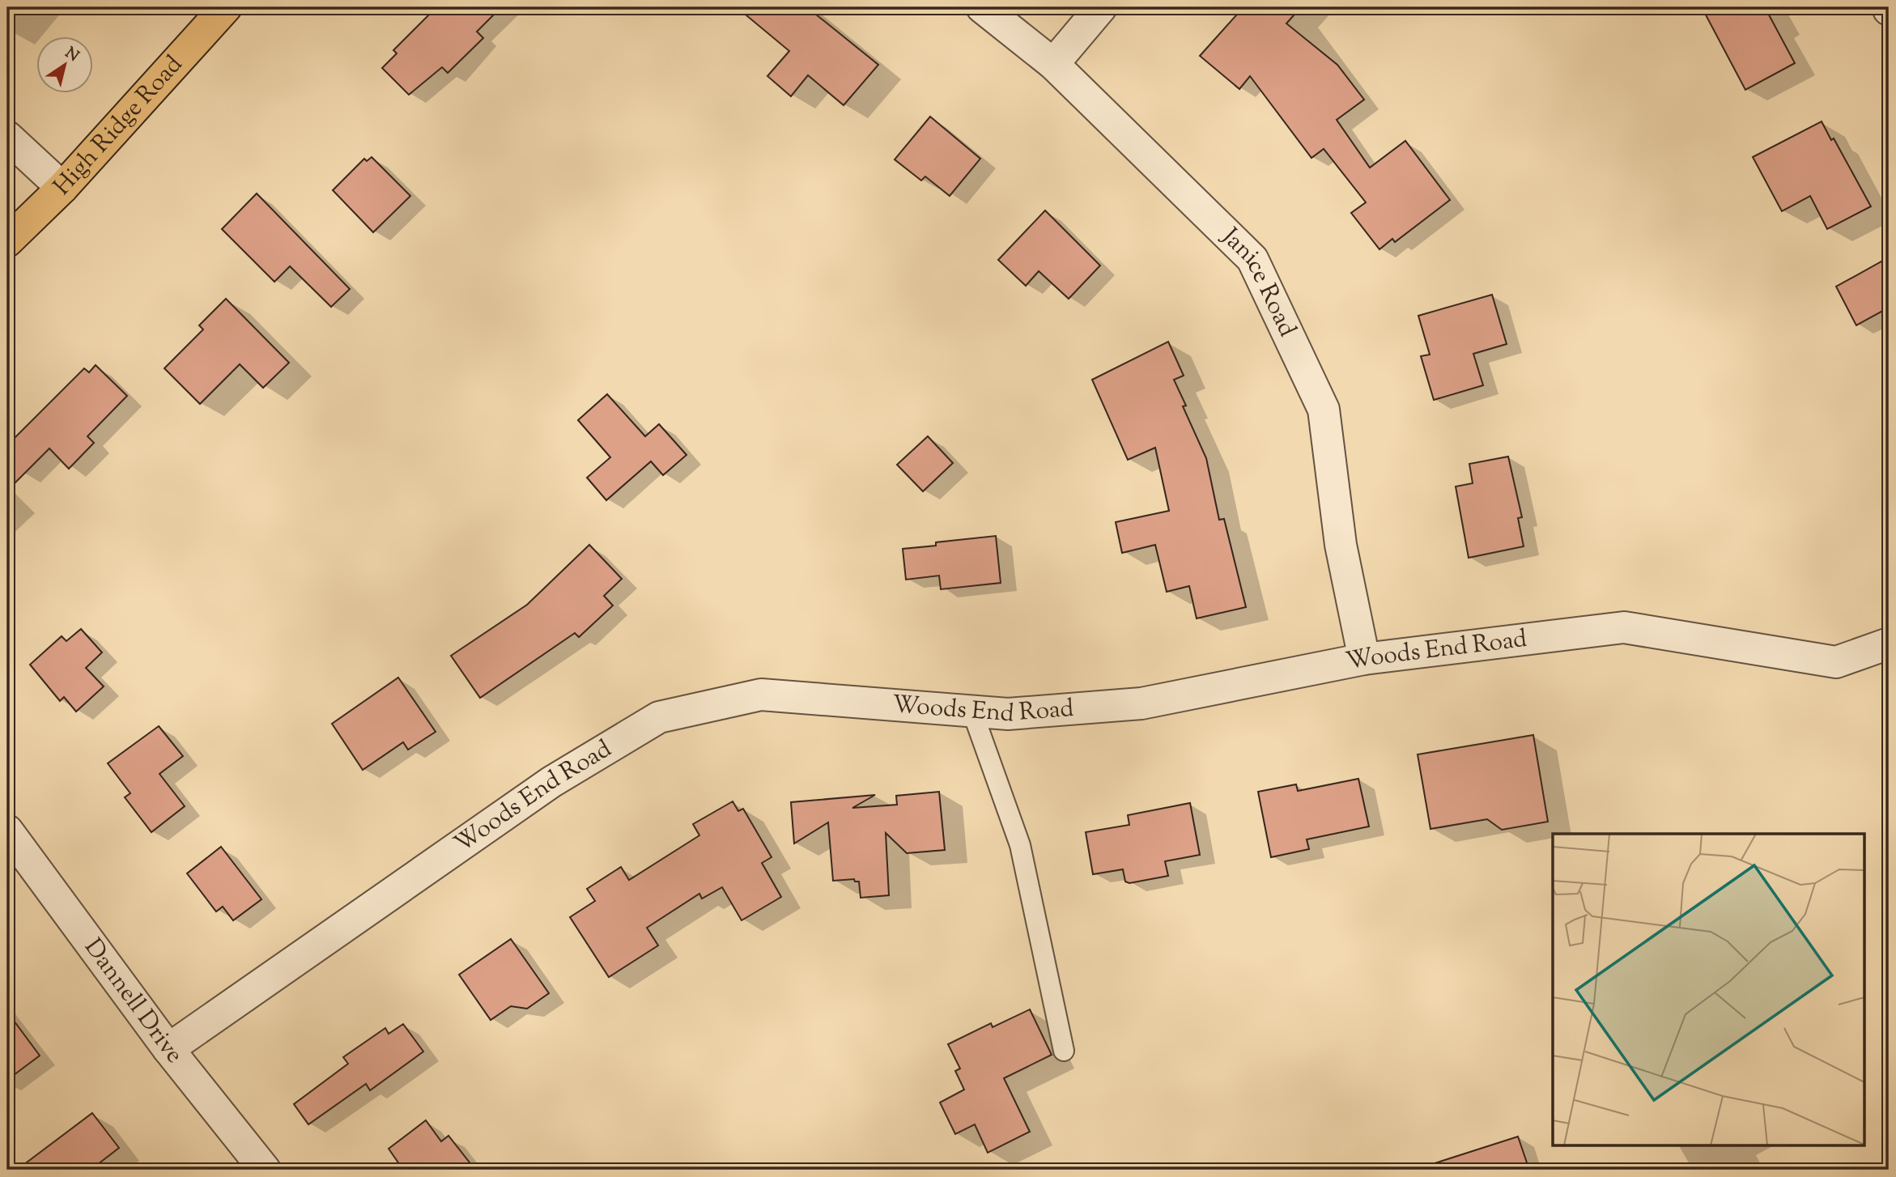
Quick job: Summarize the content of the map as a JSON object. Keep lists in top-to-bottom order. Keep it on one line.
{"streets":{"main road":["High Ridge Road"],"street":["Janice Road","Woods End Road","Dannell Drive"]},"crossings":[["Janice Road","Woods End Road"],["Woods End Road","Dannell Drive"]],"north":"top right"}
